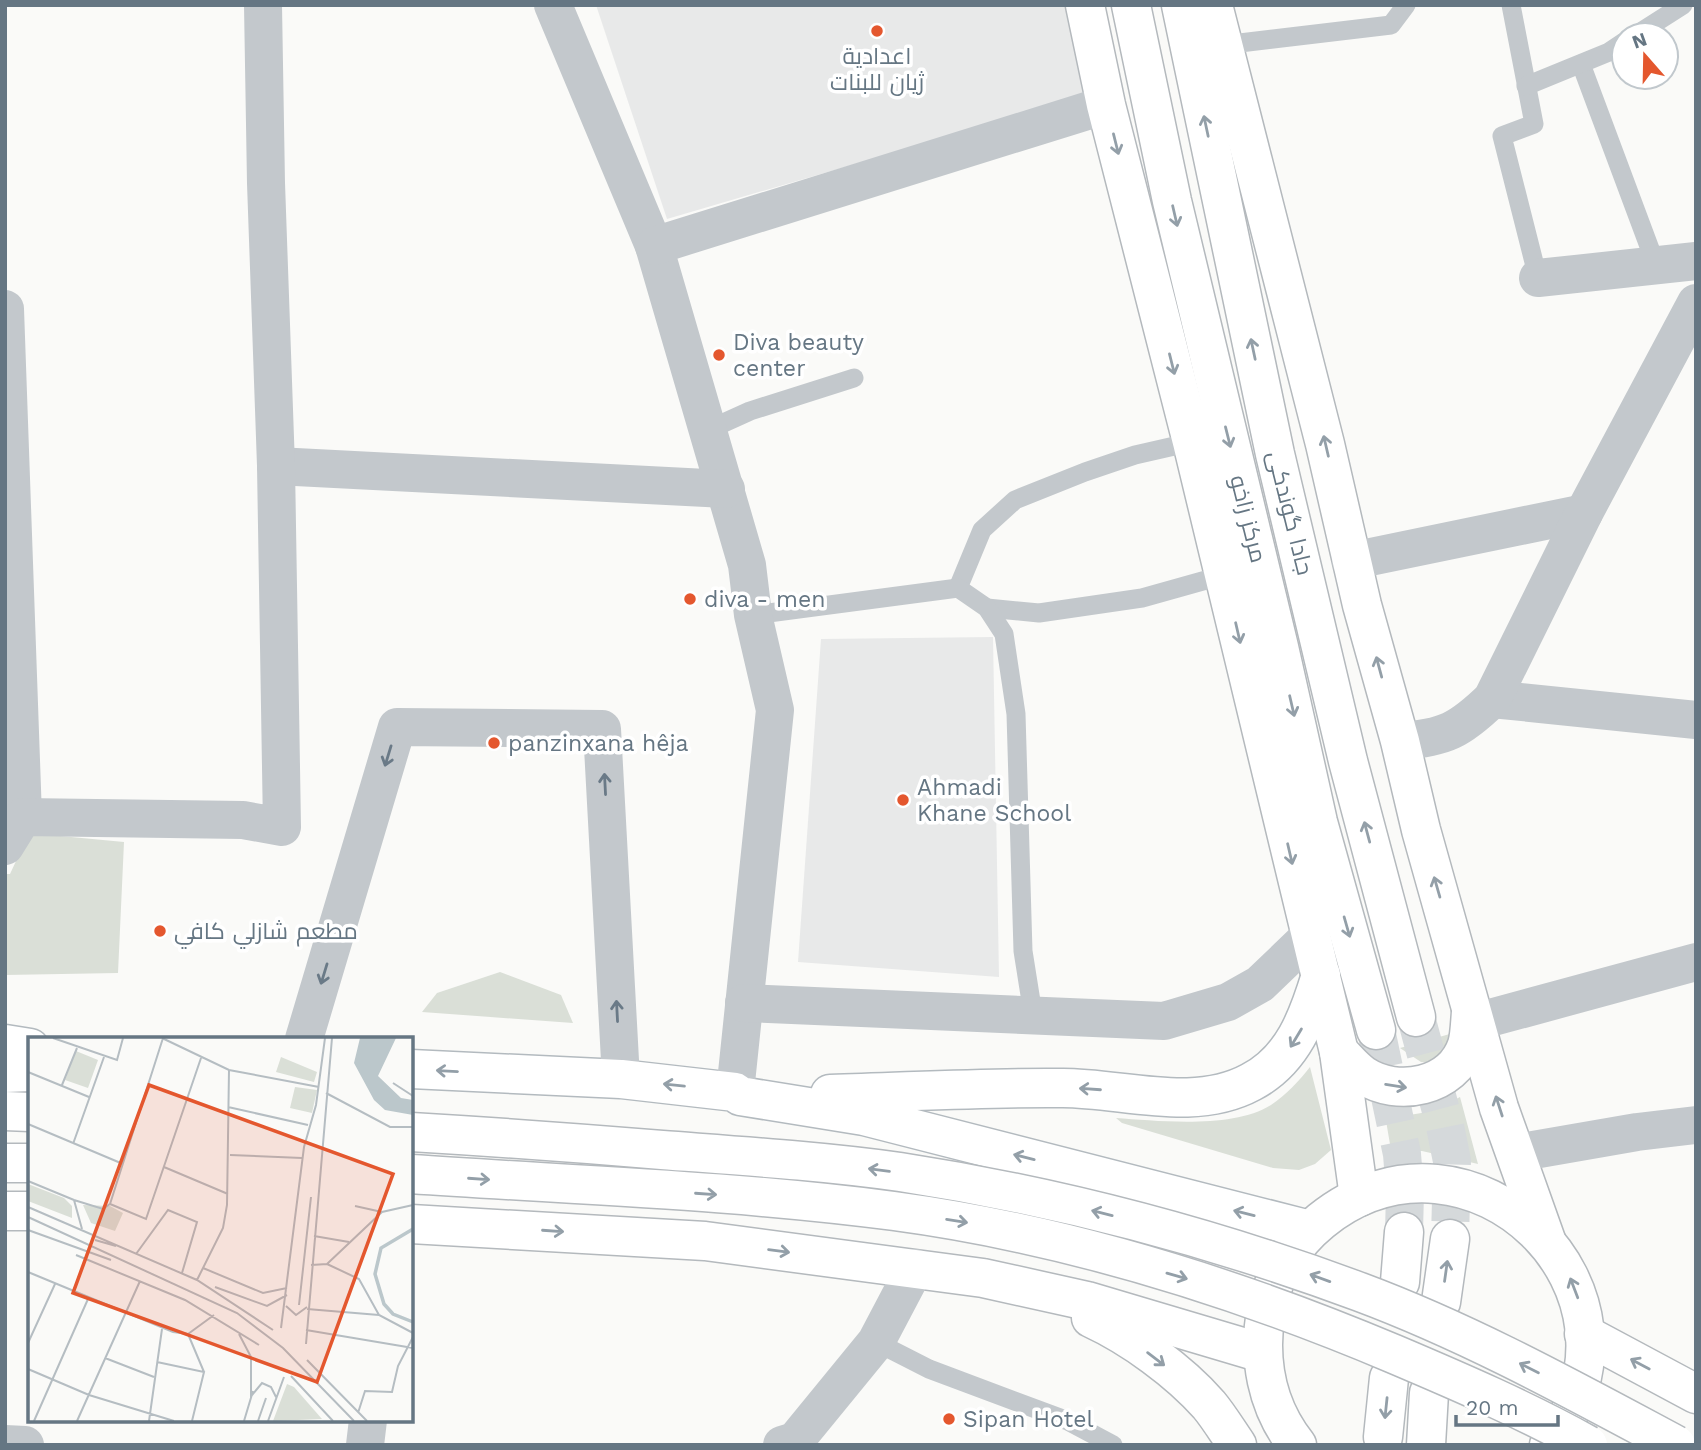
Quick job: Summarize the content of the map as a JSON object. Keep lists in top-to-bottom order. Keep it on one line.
{"streets":{"main road":["جادا گوندکی","مركز زاخو"]},"places":["اعدادية ژیان للبنات","Diva beauty center","diva - men","panzinxana hêja","Ahmadi Khane School","مطعم شازلي كافي","Sipan Hotel"],"scale_bar":"20 m","north":"top"}
